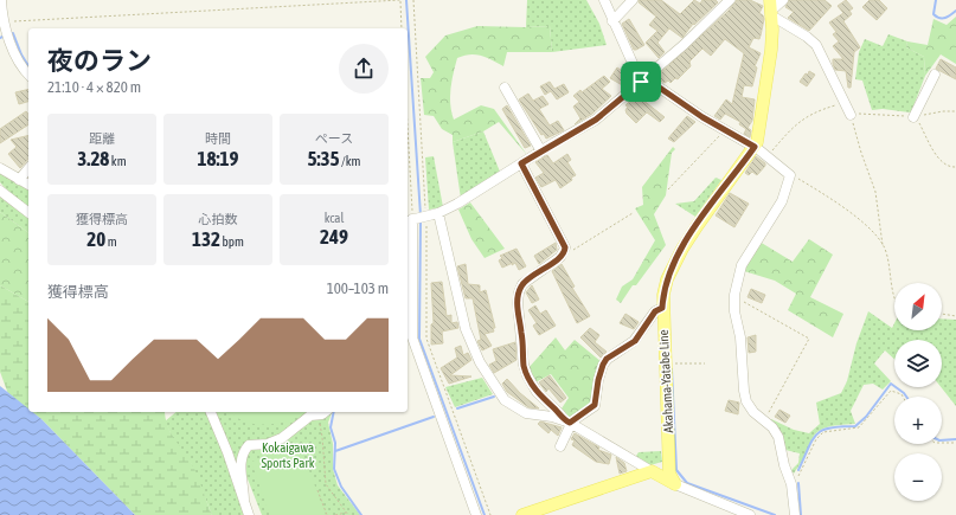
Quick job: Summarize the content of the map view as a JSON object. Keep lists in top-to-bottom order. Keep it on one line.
{"streets":{"main road":["Akahama-Yatabe Line"]},"parks":["Kokaigawa Sports Park"],"north":"top right","page":{"heading":["夜のラン","21:10 · 4 × 820 m"],"stats":[["距離","3.28 km"],["時間","18:19"],["ペース","5:35 /km"],["獲得標高","20 m"],["心拍数","132 bpm"],["kcal","249"]],"chart":["獲得標高","100–103 m"],"map_buttons":["+","−"]}}
